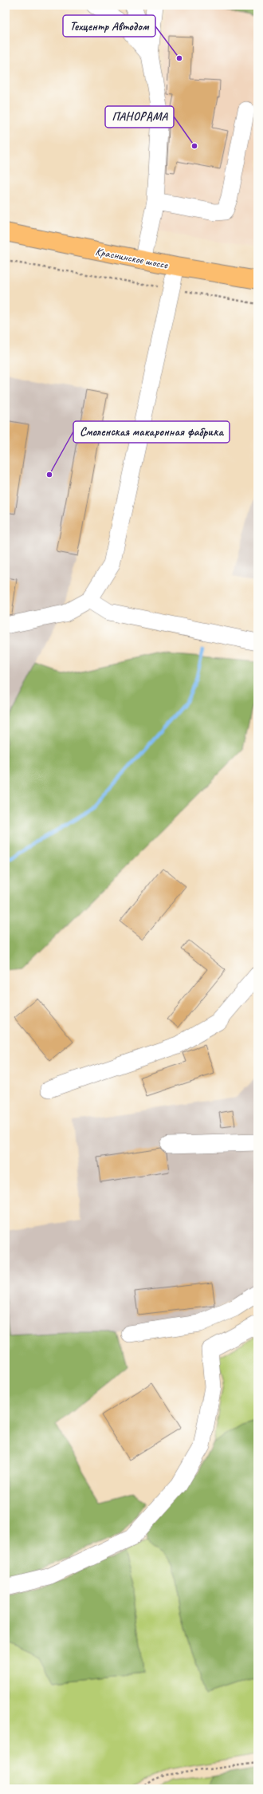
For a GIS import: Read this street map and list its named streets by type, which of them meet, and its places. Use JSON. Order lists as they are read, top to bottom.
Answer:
{
  "streets": {
    "main road": ["Краснинское шоссе"]
  },
  "places": ["Техцентр Автодом", "ПАНОРАМА", "Смоленская макаронная фабрика"]
}
